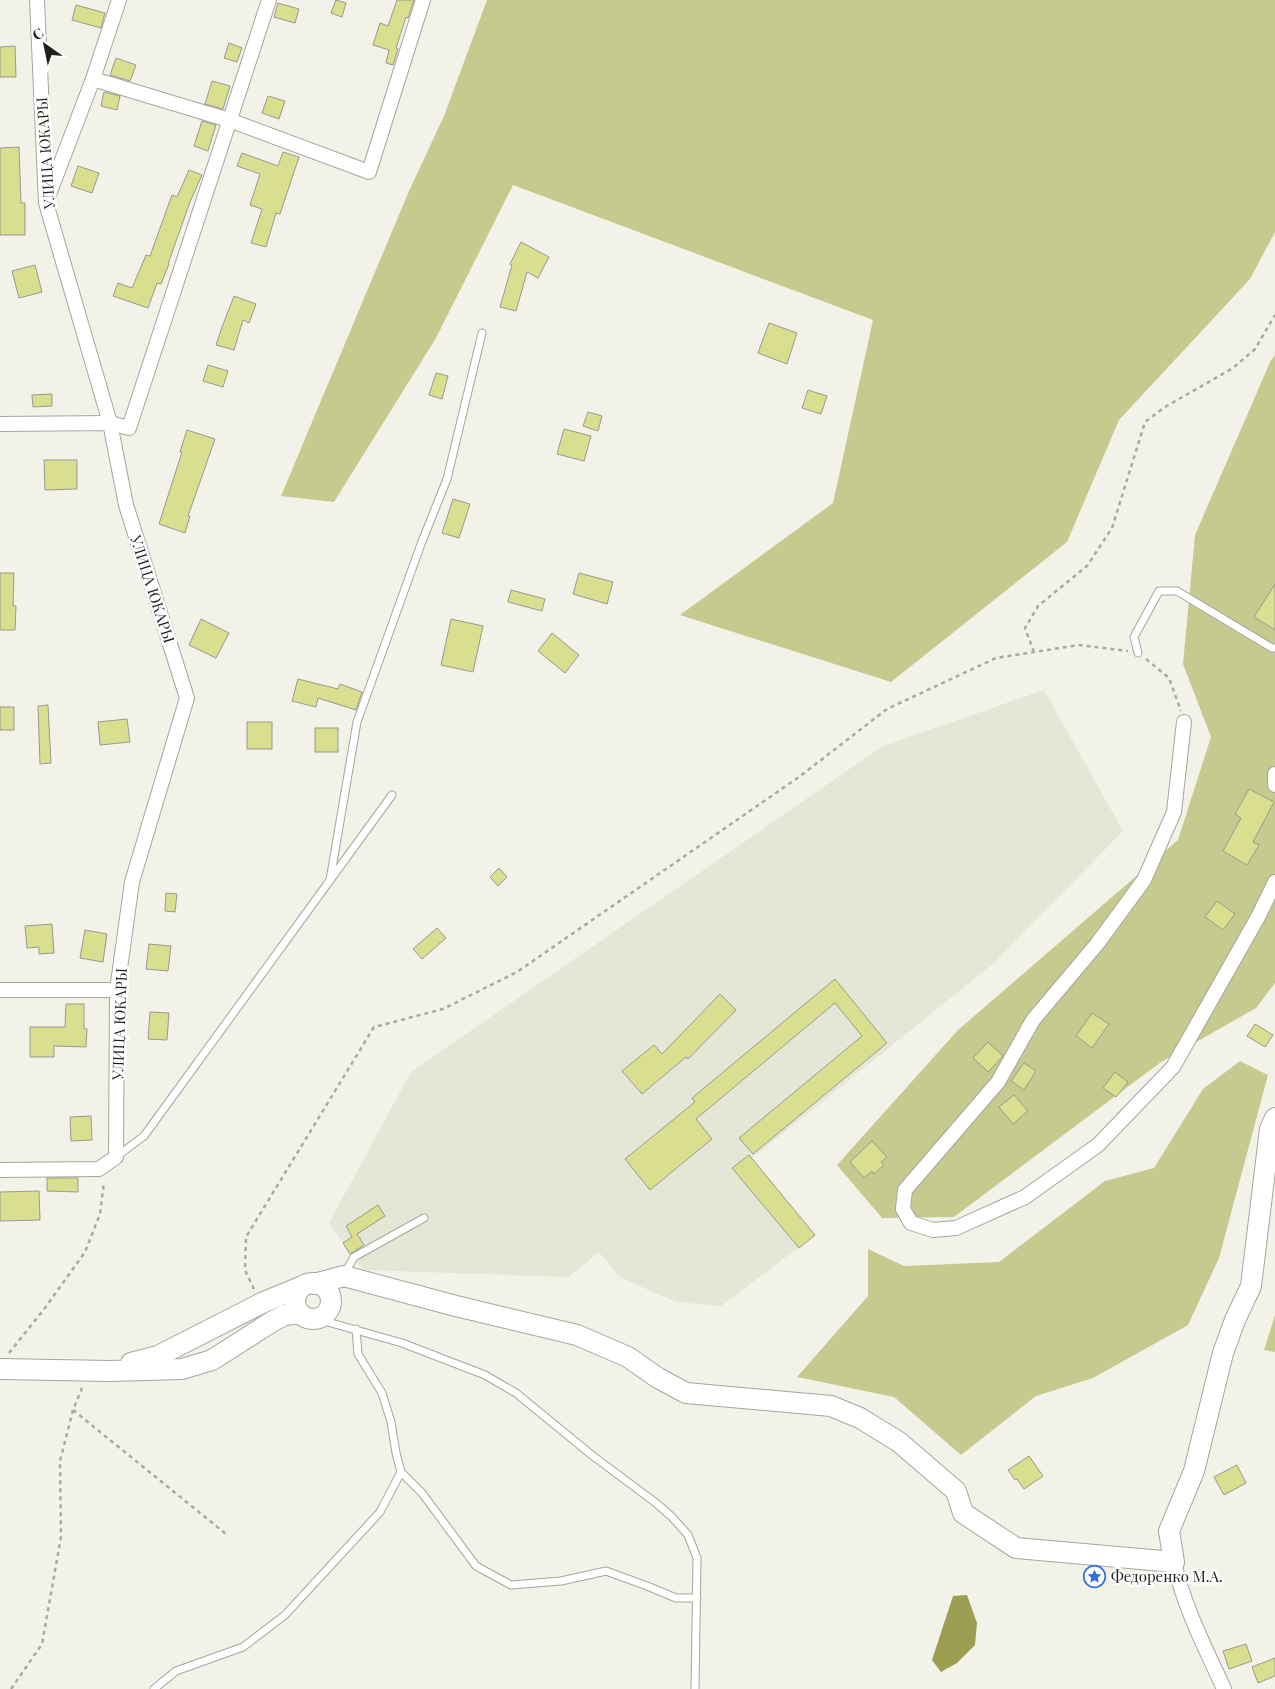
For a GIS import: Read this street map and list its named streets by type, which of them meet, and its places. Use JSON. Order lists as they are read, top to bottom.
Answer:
{
  "streets": {
    "street": ["УЛИЦА ЮКАРЫ"]
  },
  "places": {
    "place": ["Федоренко М.А."]
  },
  "north": "top left"
}
